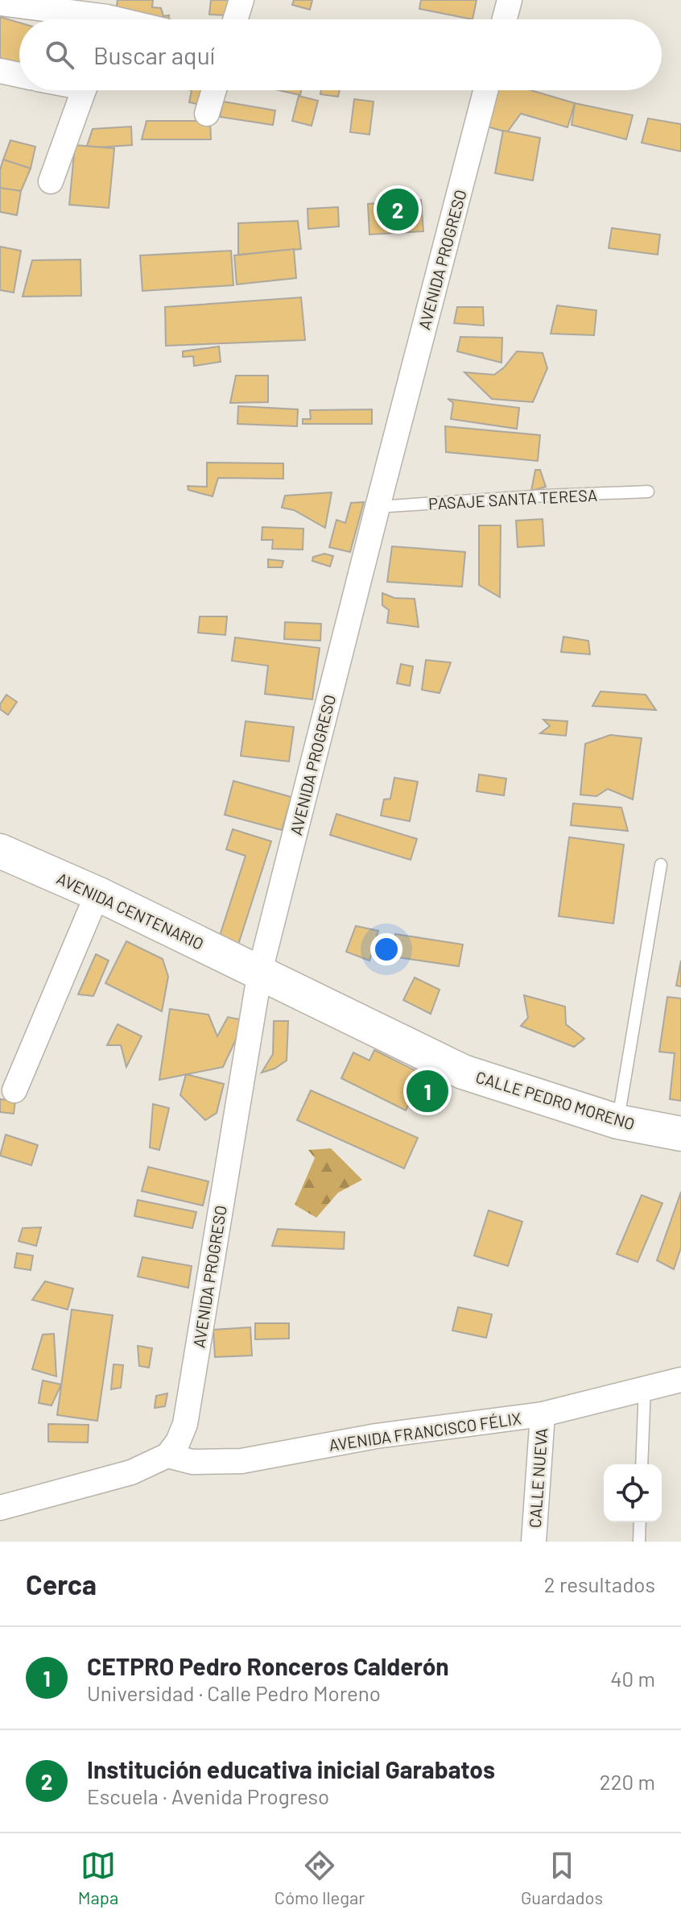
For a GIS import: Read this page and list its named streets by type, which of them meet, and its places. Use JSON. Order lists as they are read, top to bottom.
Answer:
{
  "streets": {
    "main road": ["AVENIDA CENTENARIO", "CALLE PEDRO MORENO"],
    "street": ["AVENIDA PROGRESO", "AVENIDA FRANCISCO FÉLIX", "CALLE NUEVA"],
    "lane": ["PASAJE SANTA TERESA"]
  },
  "crossings": [
    ["AVENIDA PROGRESO", "PASAJE SANTA TERESA"],
    ["AVENIDA PROGRESO", "AVENIDA CENTENARIO"],
    ["AVENIDA PROGRESO", "CALLE PEDRO MORENO"],
    ["AVENIDA PROGRESO", "AVENIDA FRANCISCO FÉLIX"],
    ["AVENIDA CENTENARIO", "CALLE PEDRO MORENO"],
    ["AVENIDA FRANCISCO FÉLIX", "CALLE NUEVA"]
  ],
  "page": {
    "search": "Buscar aquí",
    "pins": ["2", "1"],
    "heading": ["Cerca", "2 resultados"],
    "list": [
      {
        "mark": "1",
        "name": "CETPRO Pedro Ronceros Calderón",
        "note": "Universidad · Calle Pedro Moreno",
        "value": "40 m"
      },
      {
        "mark": "2",
        "name": "Institución educativa inicial Garabatos",
        "note": "Escuela · Avenida Progreso",
        "value": "220 m"
      }
    ],
    "nav": ["Mapa", "Cómo llegar", "Guardados"]
  }
}
